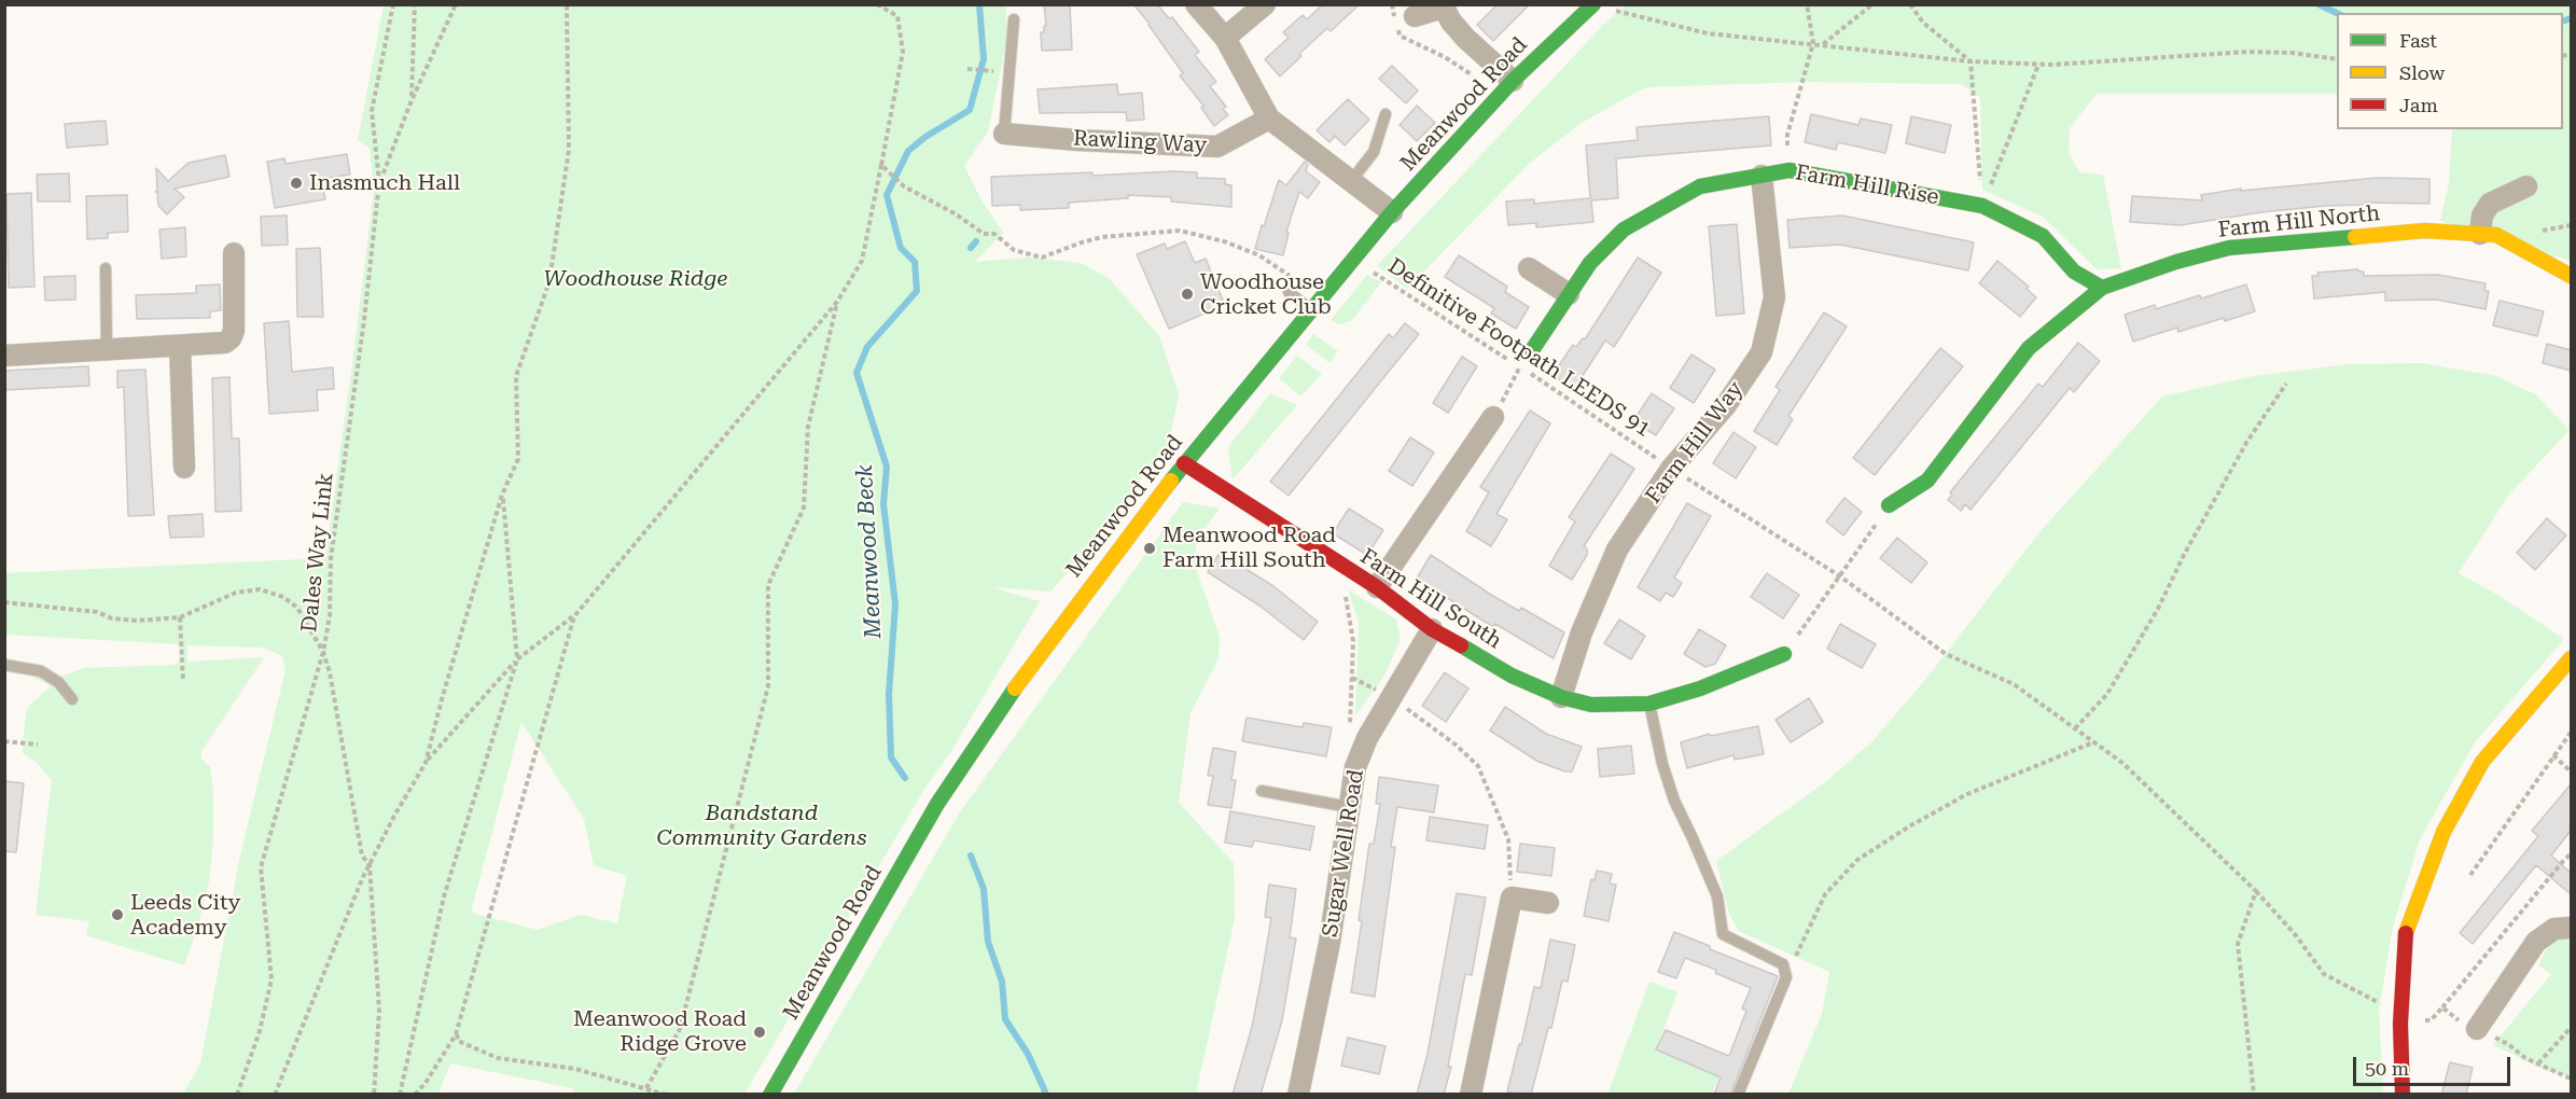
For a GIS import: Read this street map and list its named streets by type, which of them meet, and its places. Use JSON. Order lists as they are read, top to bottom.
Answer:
{
  "streets": {
    "street": [
      "Meanwood Road",
      "Rawling Way",
      "Farm Hill Rise",
      "Farm Hill North",
      "Farm Hill Way",
      "Farm Hill South",
      "Sugar Well Road"
    ],
    "path": ["Definitive Footpath LEEDS 91", "Dales Way Link"]
  },
  "crossings": [
    ["Meanwood Road", "Definitive Footpath LEEDS 91"],
    ["Meanwood Road", "Farm Hill South"],
    ["Farm Hill Rise", "Farm Hill North"],
    ["Farm Hill Rise", "Farm Hill Way"],
    ["Definitive Footpath LEEDS 91", "Farm Hill Way"],
    ["Farm Hill Way", "Farm Hill South"],
    ["Farm Hill South", "Sugar Well Road"]
  ],
  "water": ["Meanwood Beck"],
  "parks": ["Woodhouse Ridge", "Bandstand Community Gardens"],
  "places": [
    "Inasmuch Hall",
    "Woodhouse Cricket Club",
    "Meanwood Road Farm Hill South",
    "Leeds City Academy",
    "Meanwood Road Ridge Grove"
  ],
  "legend": ["Fast", "Slow", "Jam"],
  "scale_bar": "50 m"
}
